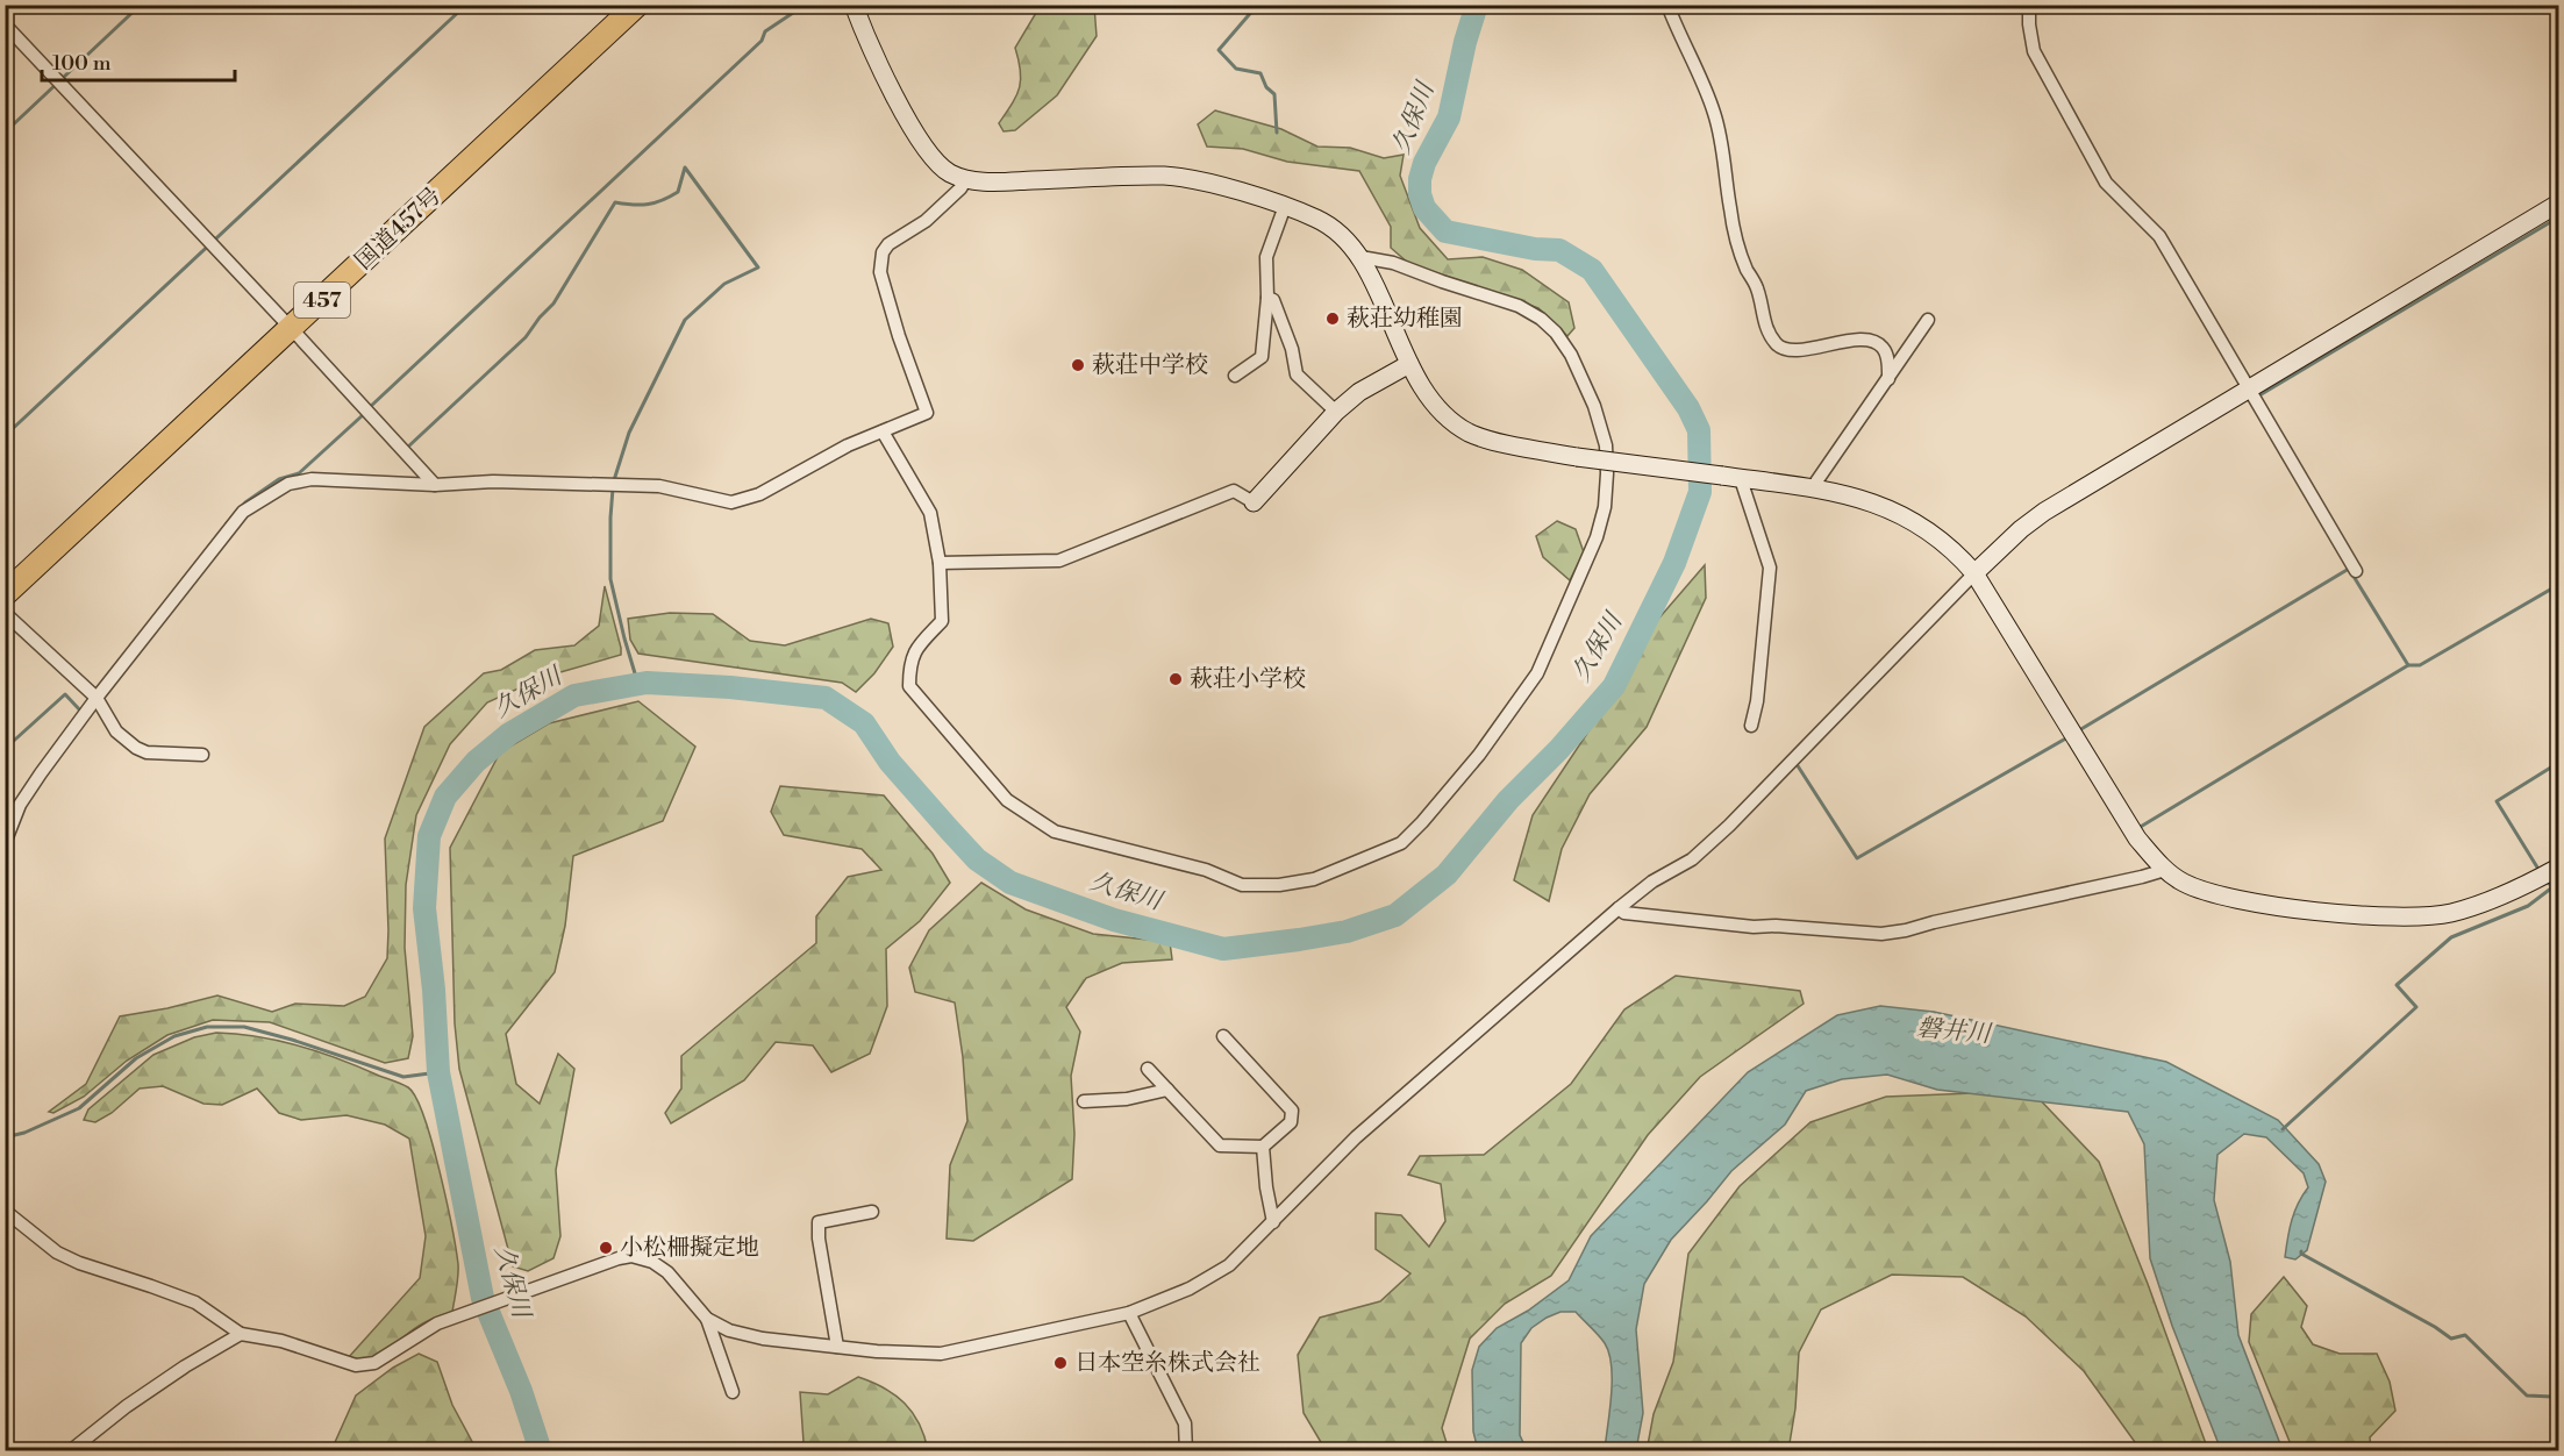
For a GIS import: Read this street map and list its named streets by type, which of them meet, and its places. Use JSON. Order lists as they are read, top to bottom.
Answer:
{
  "streets": {
    "highway": ["国道457号", "457"]
  },
  "water": ["久保川", "磐井川"],
  "places": [
    "萩荘幼稚園",
    "萩荘中学校",
    "萩荘小学校",
    "小松柵擬定地",
    "日本空糸株式会社"
  ],
  "scale_bar": "100 m"
}
